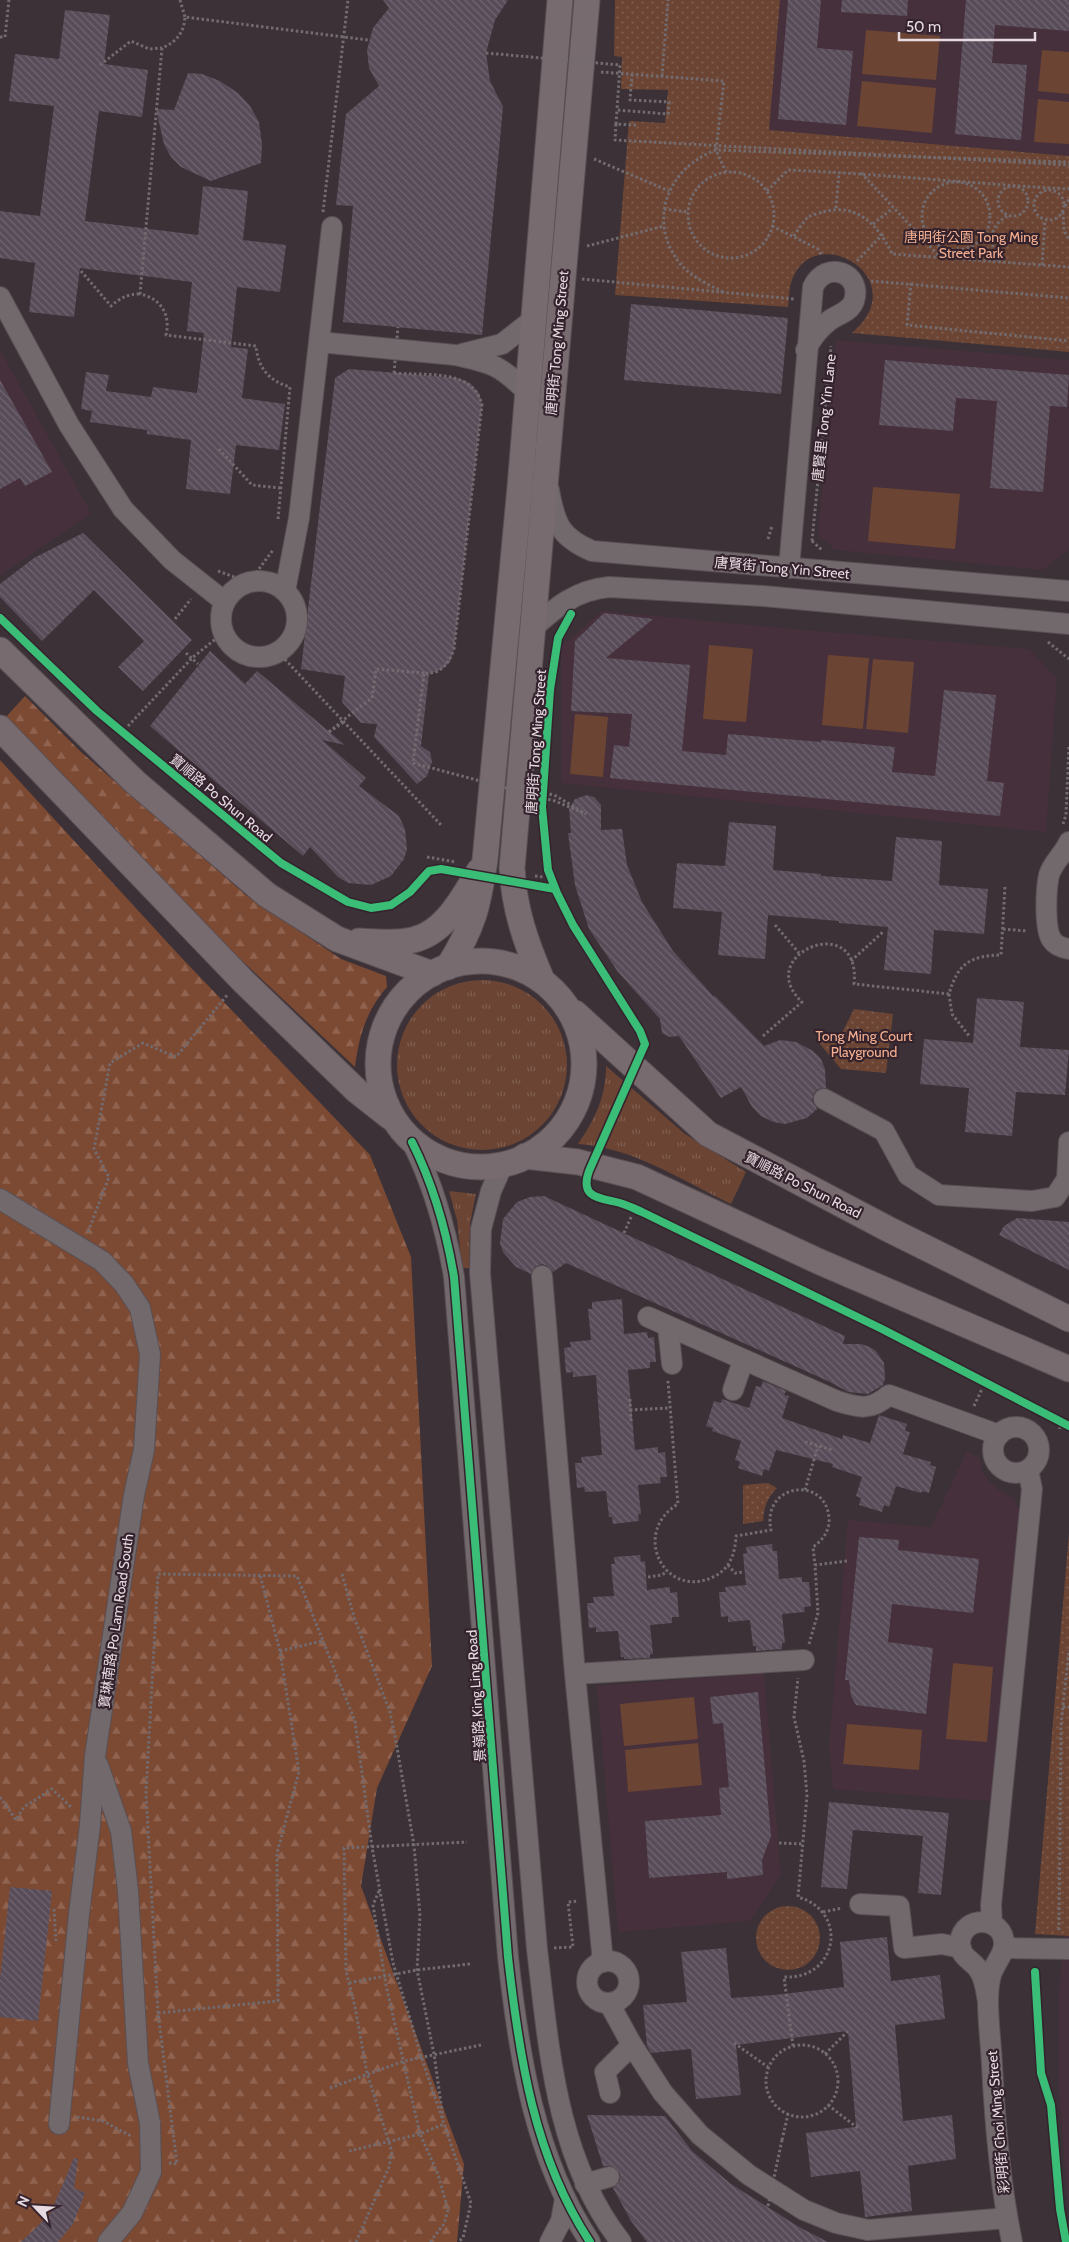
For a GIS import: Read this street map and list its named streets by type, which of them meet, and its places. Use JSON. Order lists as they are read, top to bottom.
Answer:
{
  "streets": {
    "main road": ["唐明街 Tong Ming Street", "寶順路 Po Shun Road"],
    "street": [
      "唐賢里 Tong Yin Lane",
      "唐賢街 Tong Yin Street",
      "寶琳南路 Po Lam Road South",
      "景嶺路 King Ling Road",
      "彩明街 Choi Ming Street"
    ]
  },
  "crossings": [
    ["唐明街 Tong Ming Street", "唐賢街 Tong Yin Street"],
    ["唐賢里 Tong Yin Lane", "唐賢街 Tong Yin Street"]
  ],
  "parks": ["唐明街公園 Tong Ming Street Park", "Tong Ming Court Playground"],
  "scale_bar": "50 m",
  "north": "top left"
}
